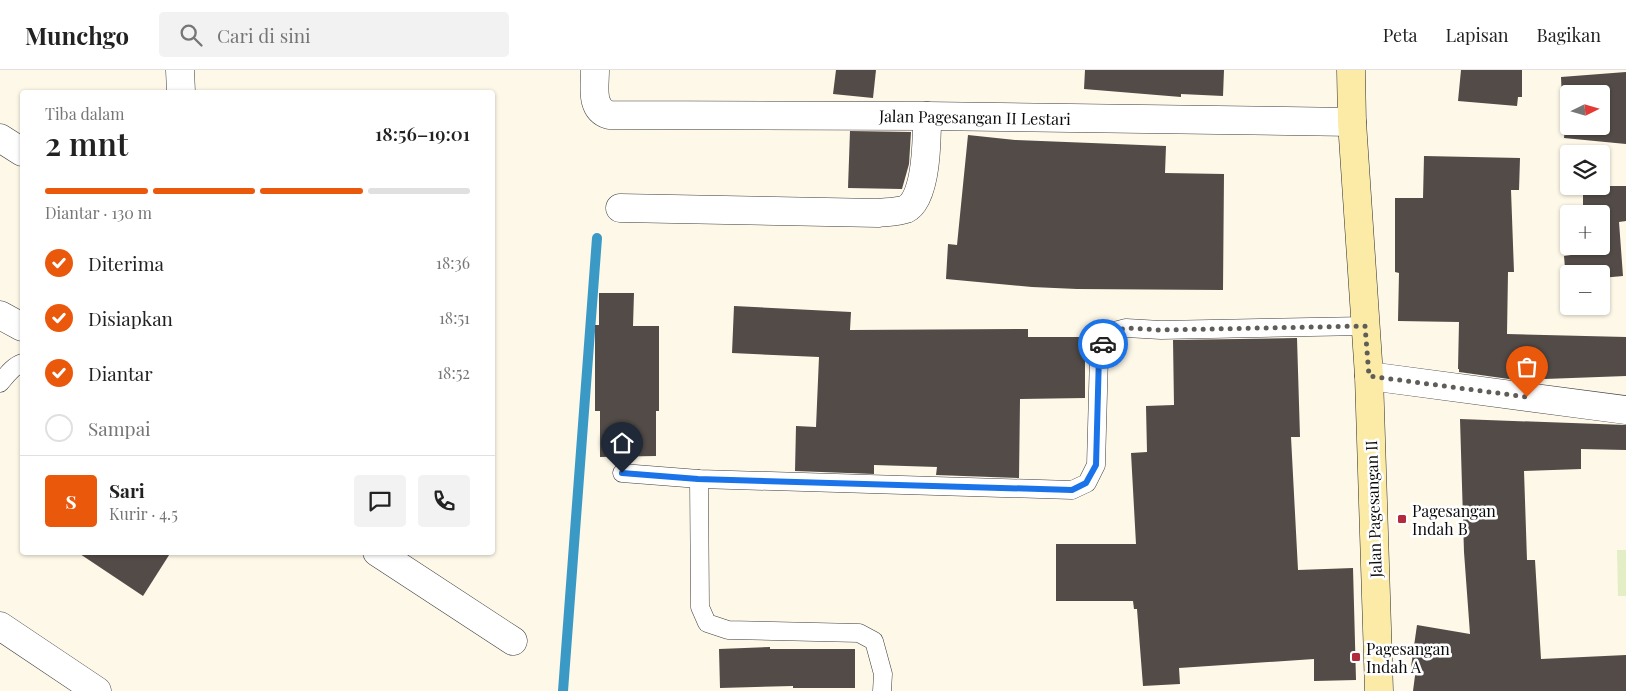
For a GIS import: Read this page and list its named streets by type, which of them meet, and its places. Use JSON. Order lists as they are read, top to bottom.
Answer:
{
  "streets": {
    "street": ["Jalan Pagesangan II Lestari", "Jalan Pagesangan II"]
  },
  "crossings": [
    ["Jalan Pagesangan II Lestari", "Jalan Pagesangan II"]
  ],
  "places": {
    "transit": ["Pagesangan Indah B", "Pagesangan Indah A"]
  },
  "north": "right",
  "page": {
    "header": "Munchgo",
    "search": "Cari di sini",
    "nav": ["Peta", "Lapisan", "Bagikan"],
    "map_buttons": ["+", "−"],
    "heading": ["2 mnt", "Tiba dalam", "18:56–19:01"],
    "panel": ["Sari", "Kurir · 4.5"],
    "bar": "Diantar · 130 m",
    "list": [
      ["Diterima", "18:36"],
      ["Disiapkan", "18:51"],
      ["Diantar", "18:52"],
      "Sampai"
    ],
    "round": "S"
  }
}
